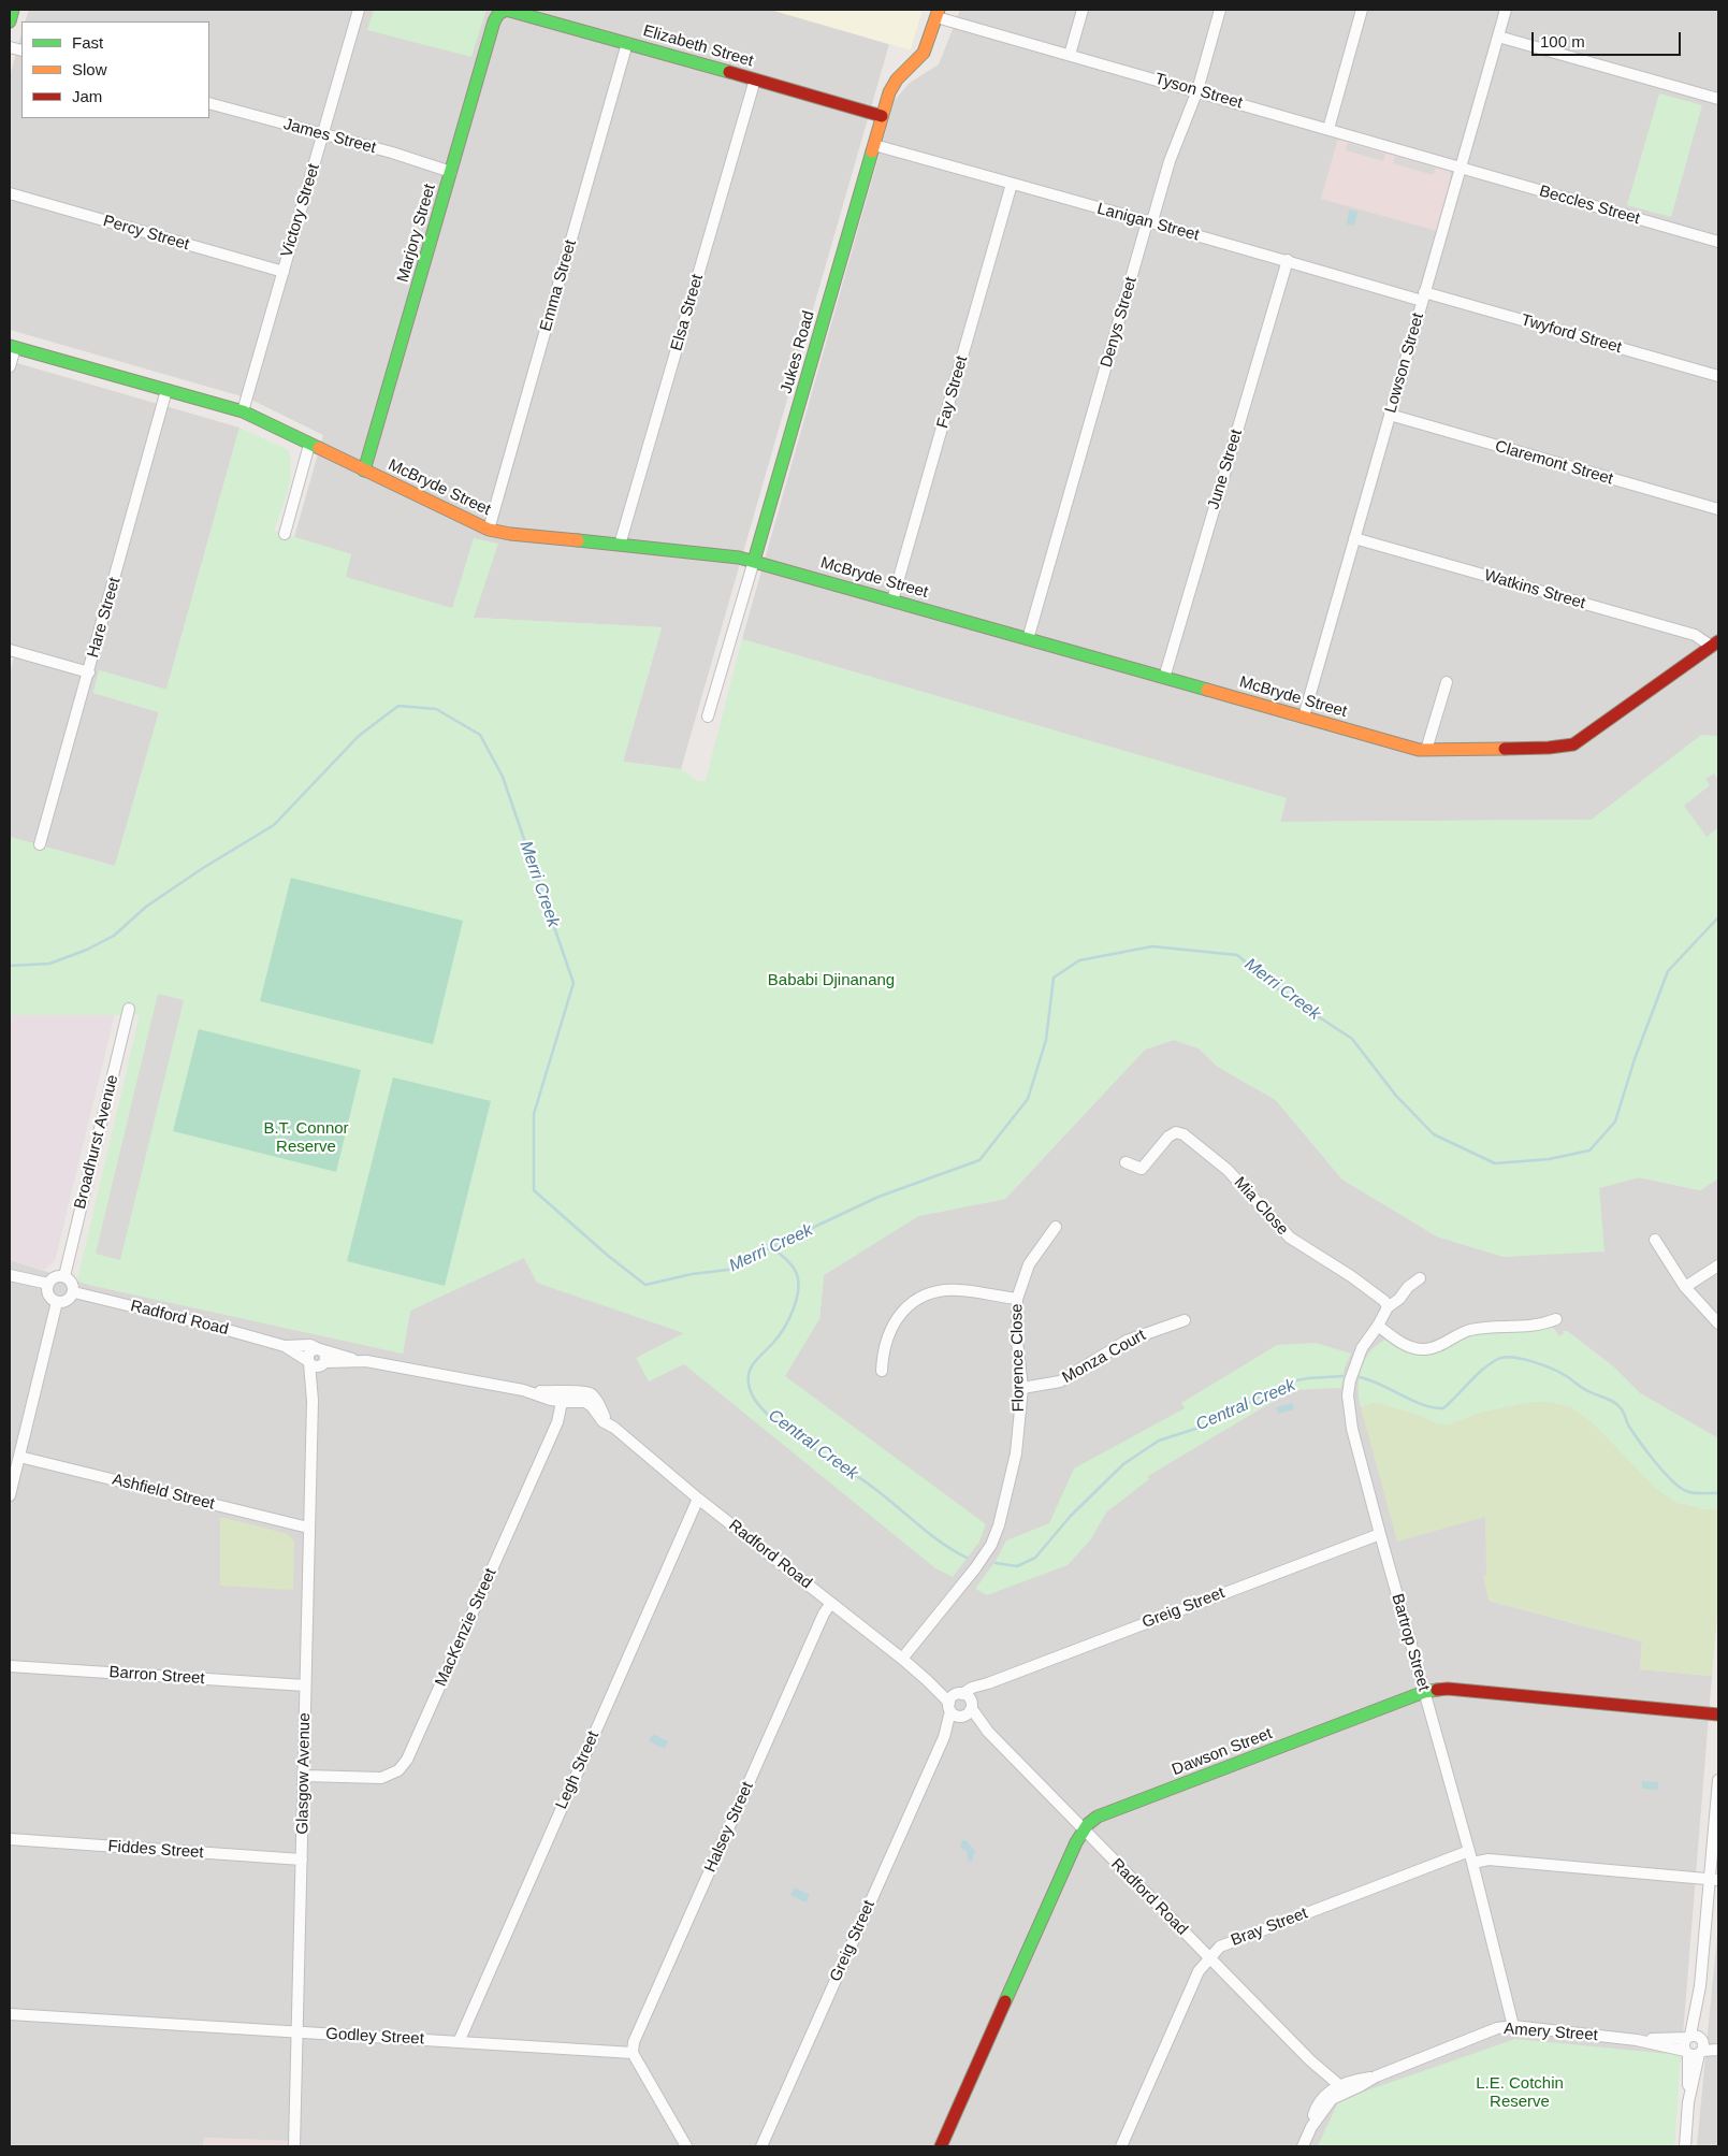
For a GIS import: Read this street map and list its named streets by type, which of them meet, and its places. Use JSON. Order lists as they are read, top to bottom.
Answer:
{
  "streets": {
    "street": [
      "Elizabeth Street",
      "Tyson Street",
      "James Street",
      "Beccles Street",
      "Victory Street",
      "Lanigan Street",
      "Percy Street",
      "Marjory Street",
      "Emma Street",
      "Elsa Street",
      "Denys Street",
      "Twyford Street",
      "Jukes Road",
      "Lowson Street",
      "Fay Street",
      "Claremont Street",
      "June Street",
      "McBryde Street",
      "Watkins Street",
      "Hare Street",
      "Broadhurst Avenue",
      "Mia Close",
      "Radford Road",
      "Monza Court",
      "Florence Close",
      "Ashfield Street",
      "Greig Street",
      "MacKenzie Street",
      "Bartrop Street",
      "Barron Street",
      "Dawson Street",
      "Legh Street",
      "Glasgow Avenue",
      "Halsey Street",
      "Fiddes Street",
      "Bray Street",
      "Amery Street",
      "Godley Street"
    ]
  },
  "crossings": [
    ["Elizabeth Street", "Marjory Street"],
    ["Elizabeth Street", "Emma Street"],
    ["Elizabeth Street", "Elsa Street"],
    ["Elizabeth Street", "Jukes Road"],
    ["Tyson Street", "Beccles Street"],
    ["Tyson Street", "Denys Street"],
    ["Tyson Street", "Jukes Road"],
    ["Tyson Street", "Lowson Street"],
    ["James Street", "Victory Street"],
    ["James Street", "Marjory Street"],
    ["Beccles Street", "Lowson Street"],
    ["Victory Street", "Percy Street"],
    ["Victory Street", "McBryde Street"],
    ["Lanigan Street", "Denys Street"],
    ["Lanigan Street", "Twyford Street"],
    ["Lanigan Street", "Jukes Road"],
    ["Lanigan Street", "Lowson Street"],
    ["Lanigan Street", "Fay Street"],
    ["Lanigan Street", "June Street"],
    ["Marjory Street", "McBryde Street"],
    ["Emma Street", "McBryde Street"],
    ["Elsa Street", "McBryde Street"],
    ["Denys Street", "McBryde Street"],
    ["Twyford Street", "Lowson Street"],
    ["Jukes Road", "McBryde Street"],
    ["Lowson Street", "Claremont Street"],
    ["Lowson Street", "McBryde Street"],
    ["Lowson Street", "Watkins Street"],
    ["Fay Street", "McBryde Street"],
    ["June Street", "McBryde Street"],
    ["McBryde Street", "Watkins Street"],
    ["McBryde Street", "Hare Street"],
    ["Broadhurst Avenue", "Radford Road"],
    ["Mia Close", "Bartrop Street"],
    ["Radford Road", "Florence Close"],
    ["Radford Road", "Greig Street"],
    ["Radford Road", "MacKenzie Street"],
    ["Radford Road", "Dawson Street"],
    ["Radford Road", "Legh Street"],
    ["Radford Road", "Glasgow Avenue"],
    ["Radford Road", "Halsey Street"],
    ["Radford Road", "Bray Street"],
    ["Radford Road", "Amery Street"],
    ["Monza Court", "Florence Close"],
    ["Ashfield Street", "Glasgow Avenue"],
    ["Greig Street", "Bartrop Street"],
    ["MacKenzie Street", "Glasgow Avenue"],
    ["Bartrop Street", "Dawson Street"],
    ["Bartrop Street", "Bray Street"],
    ["Bartrop Street", "Amery Street"],
    ["Barron Street", "Glasgow Avenue"],
    ["Legh Street", "Godley Street"],
    ["Glasgow Avenue", "Fiddes Street"],
    ["Glasgow Avenue", "Godley Street"],
    ["Halsey Street", "Godley Street"]
  ],
  "water": ["Merri Creek", "Central Creek"],
  "parks": ["Bababi Djinanang", "B.T. Connor Reserve", "L.E. Cotchin Reserve"],
  "legend": ["Fast", "Slow", "Jam"],
  "scale_bar": "100 m"
}
